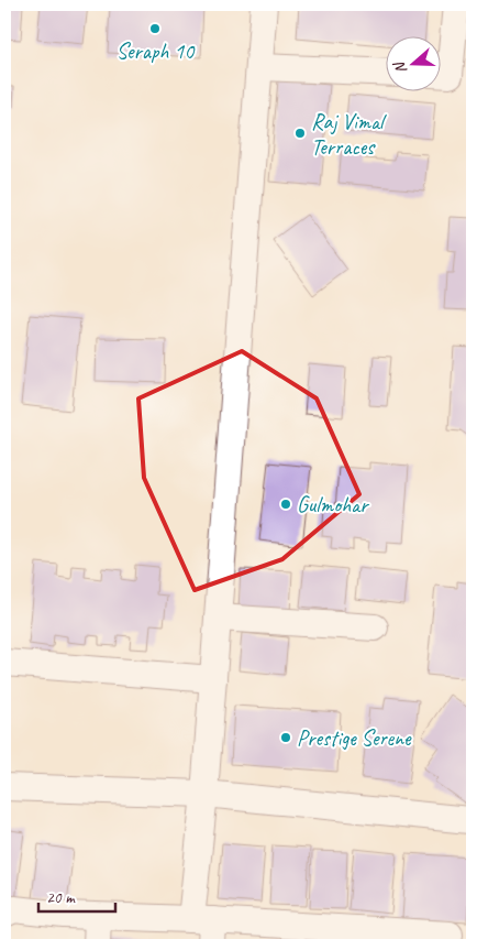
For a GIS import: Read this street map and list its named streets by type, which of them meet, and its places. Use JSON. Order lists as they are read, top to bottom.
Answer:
{
  "places": [
    "Seraph 10",
    "Raj Vimal Terraces",
    "Gulmohar",
    "Prestige Serene"
  ],
  "scale_bar": "20 m",
  "north": "left"
}
